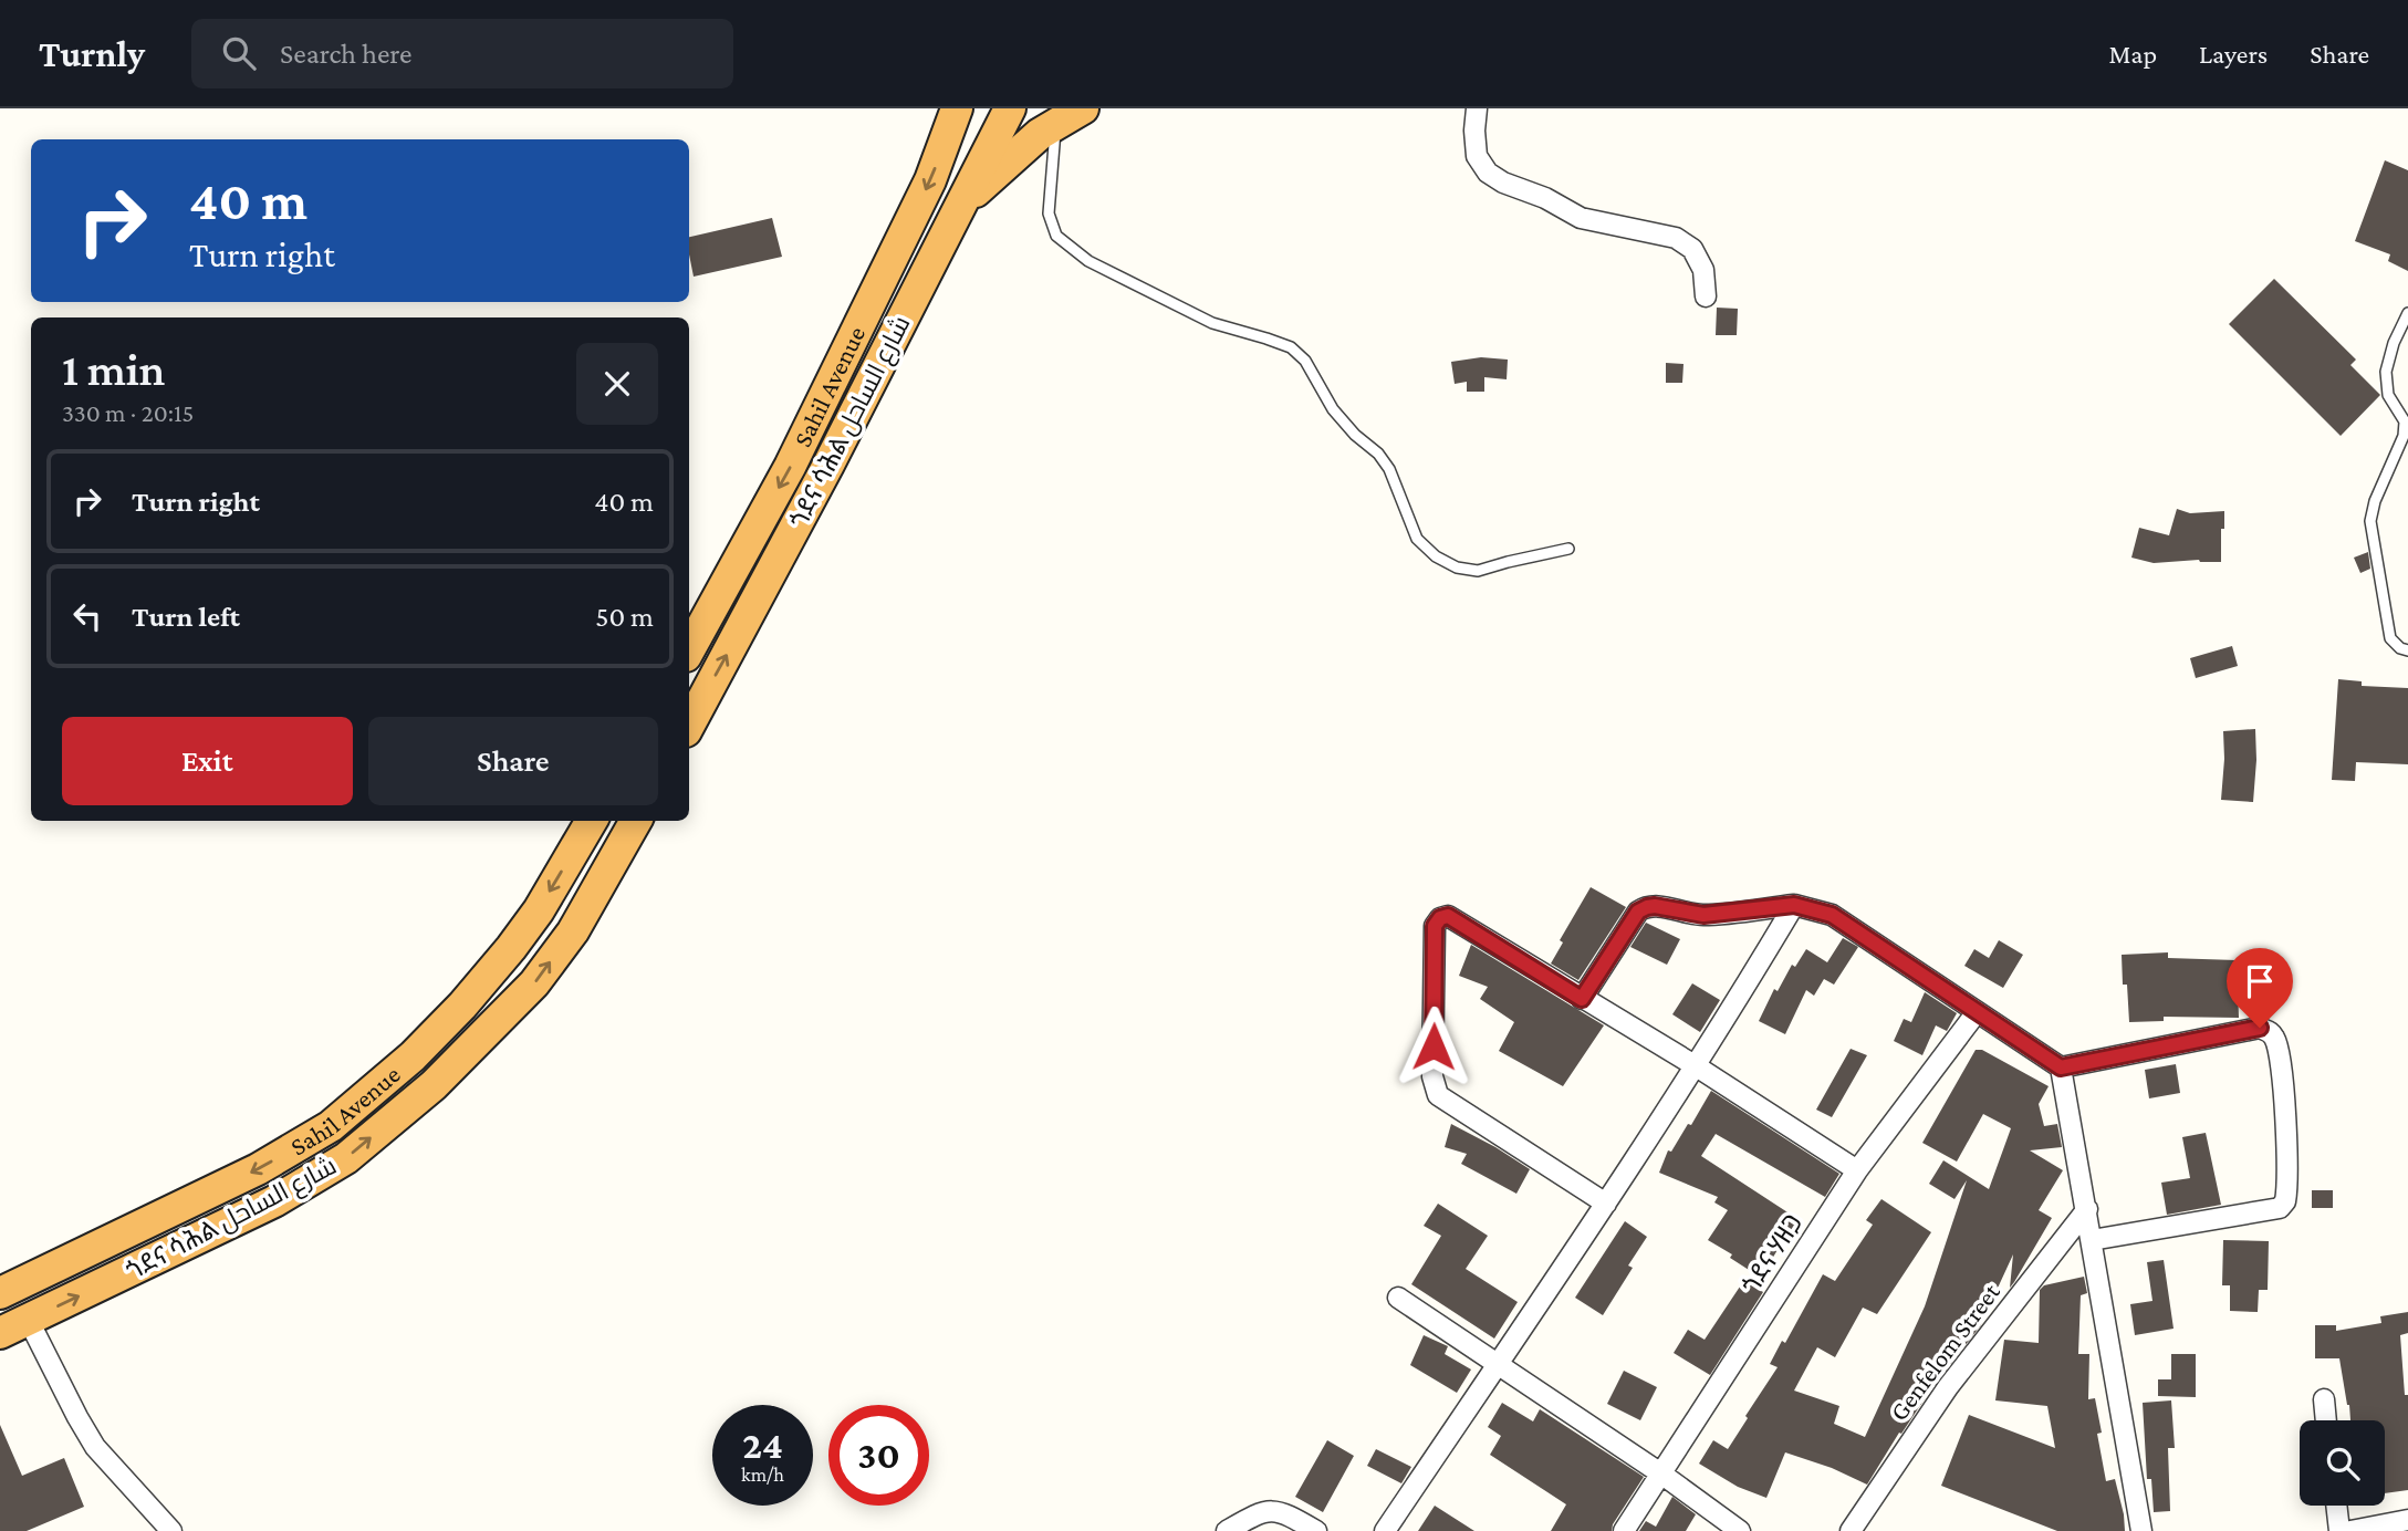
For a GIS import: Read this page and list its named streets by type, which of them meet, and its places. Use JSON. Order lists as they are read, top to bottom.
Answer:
{
  "streets": {
    "highway": ["Sahil Avenue", "ጎደና ሳሕል شارع الساحل"],
    "street": ["ጎደና ሃዘጋ", "Genfelom Street"]
  },
  "one_way": ["Sahil Avenue", "ጎደና ሳሕል شارع الساحل"],
  "page": {
    "header": "Turnly",
    "search": "Search here",
    "nav": ["Map", "Layers", "Share"],
    "turn": ["40 m", "Turn right"],
    "heading": ["1 min", "330 m · 20:15"],
    "list": [
      {
        "name": "Turn right",
        "value": "40 m"
      },
      {
        "name": "Turn left",
        "value": "50 m"
      }
    ],
    "buttons": ["Exit", "Share"],
    "speed": "24 km/h",
    "limit": "30"
  }
}
